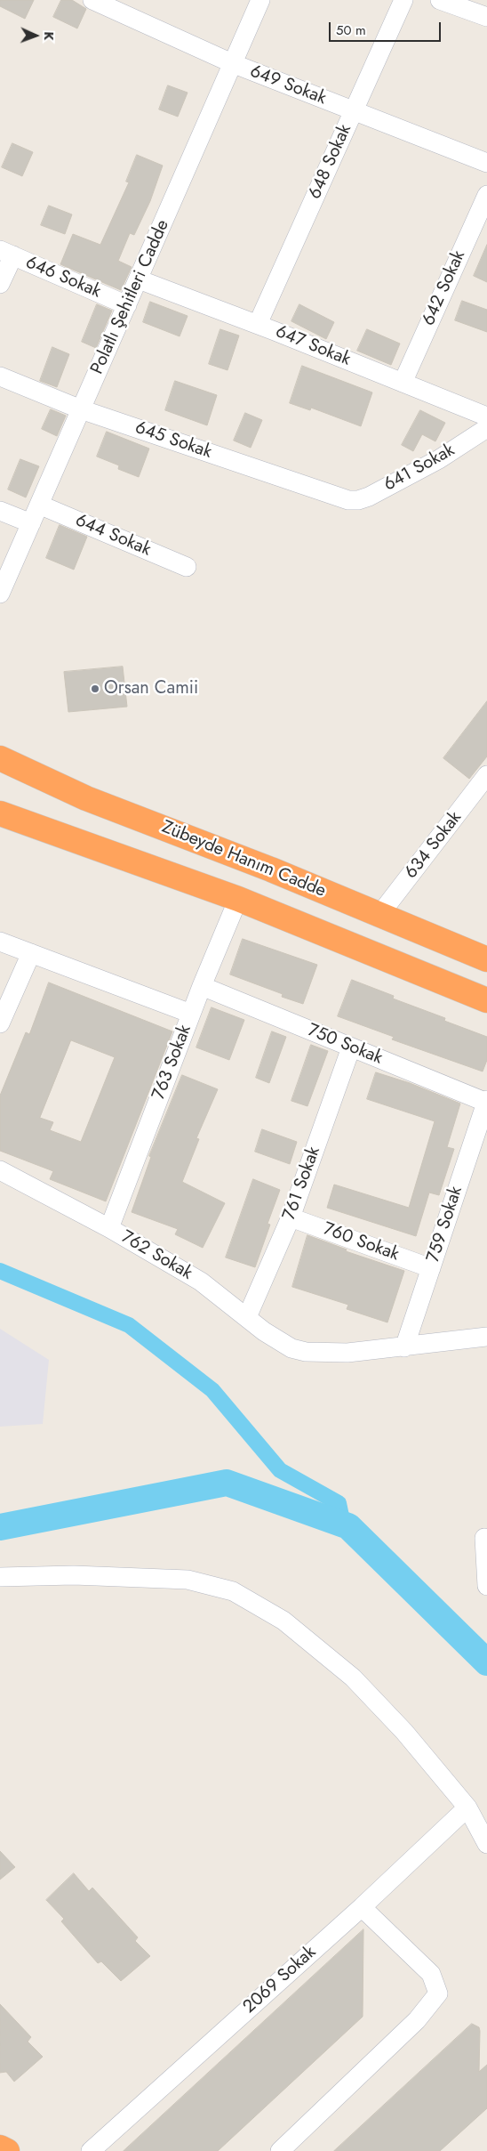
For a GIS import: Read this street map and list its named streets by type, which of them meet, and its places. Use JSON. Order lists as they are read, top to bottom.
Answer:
{
  "streets": {
    "highway": ["Zübeyde Hanım Cadde"],
    "street": [
      "649 Sokak",
      "648 Sokak",
      "646 Sokak",
      "642 Sokak",
      "Polatlı Şehitleri Cadde",
      "647 Sokak",
      "645 Sokak",
      "641 Sokak",
      "644 Sokak",
      "634 Sokak",
      "750 Sokak",
      "763 Sokak",
      "761 Sokak",
      "759 Sokak",
      "760 Sokak",
      "762 Sokak",
      "2069 Sokak"
    ]
  },
  "crossings": [
    ["649 Sokak", "648 Sokak"],
    ["649 Sokak", "Polatlı Şehitleri Cadde"],
    ["648 Sokak", "647 Sokak"],
    ["646 Sokak", "Polatlı Şehitleri Cadde"],
    ["642 Sokak", "647 Sokak"],
    ["Polatlı Şehitleri Cadde", "647 Sokak"],
    ["Polatlı Şehitleri Cadde", "645 Sokak"],
    ["Polatlı Şehitleri Cadde", "644 Sokak"],
    ["645 Sokak", "641 Sokak"],
    ["634 Sokak", "Zübeyde Hanım Cadde"],
    ["750 Sokak", "763 Sokak"],
    ["750 Sokak", "761 Sokak"],
    ["750 Sokak", "759 Sokak"],
    ["763 Sokak", "762 Sokak"],
    ["761 Sokak", "760 Sokak"],
    ["761 Sokak", "762 Sokak"],
    ["759 Sokak", "760 Sokak"],
    ["759 Sokak", "762 Sokak"]
  ],
  "places": ["Orsan Camii"],
  "scale_bar": "50 m",
  "north": "right"
}
